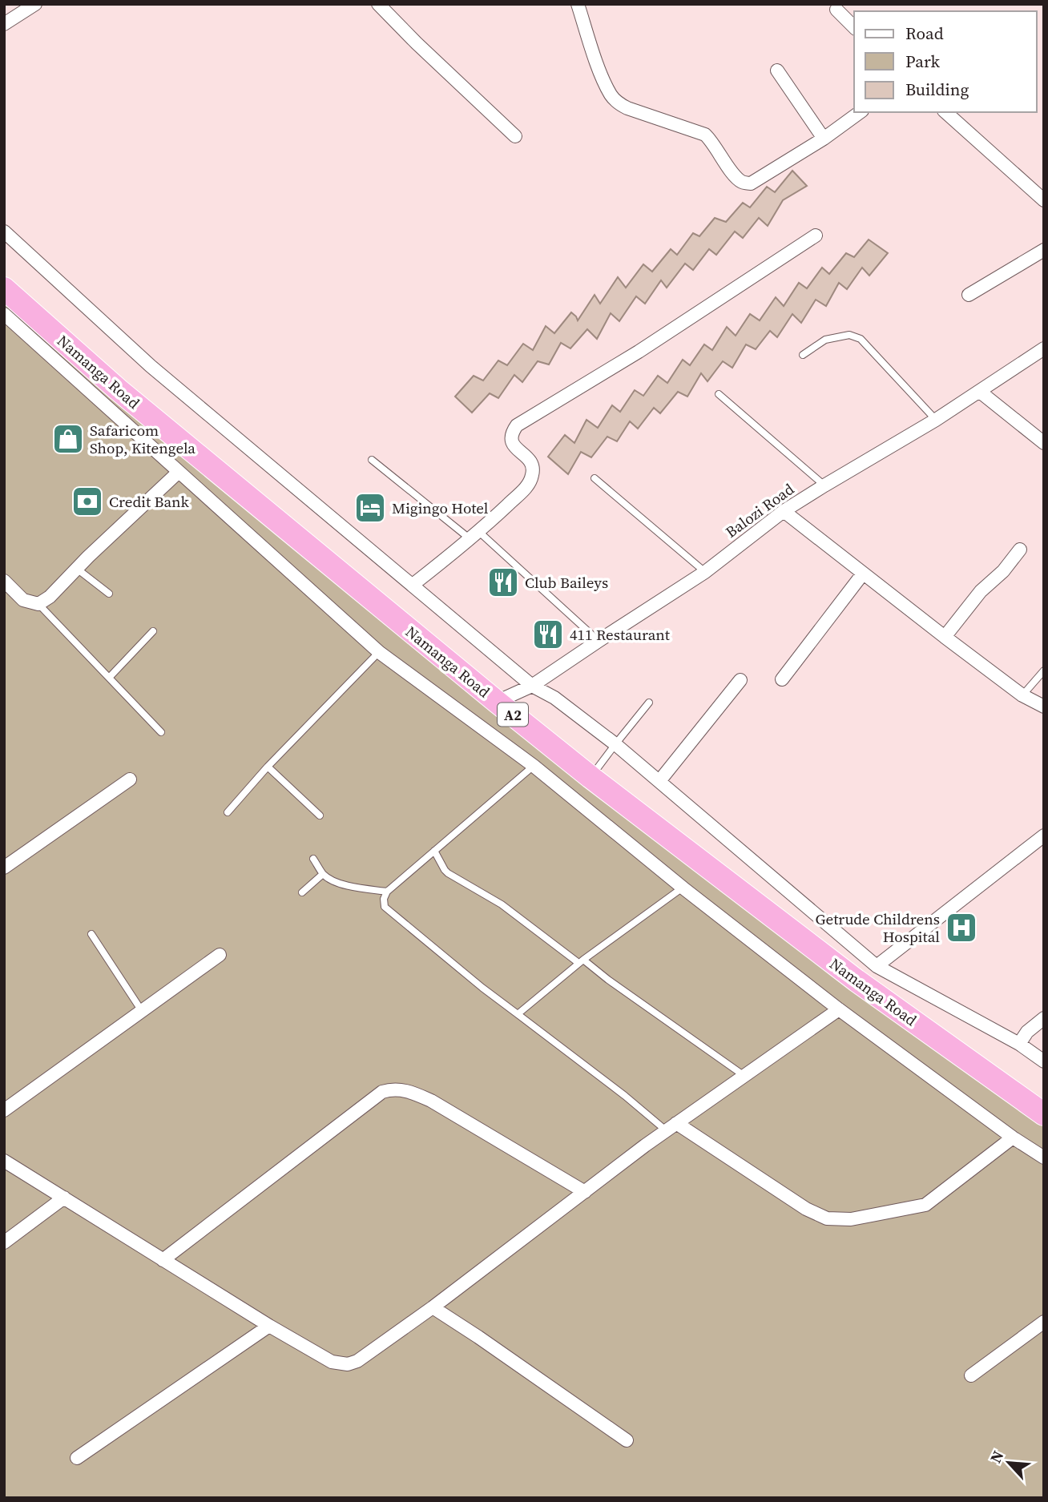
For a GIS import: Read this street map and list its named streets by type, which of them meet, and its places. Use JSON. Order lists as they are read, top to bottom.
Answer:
{
  "streets": {
    "highway": ["Namanga Road", "A2"],
    "street": ["Balozi Road"]
  },
  "crossings": [
    ["Namanga Road", "Balozi Road"]
  ],
  "places": {
    "shop": ["Safaricom Shop, Kitengela"],
    "bank": ["Credit Bank"],
    "hotel": ["Migingo Hotel"],
    "restaurant": ["Club Baileys", "411 Restaurant"],
    "hospital": ["Getrude Childrens Hospital"]
  },
  "legend": ["Road", "Park", "Building"],
  "north": "top left"
}
